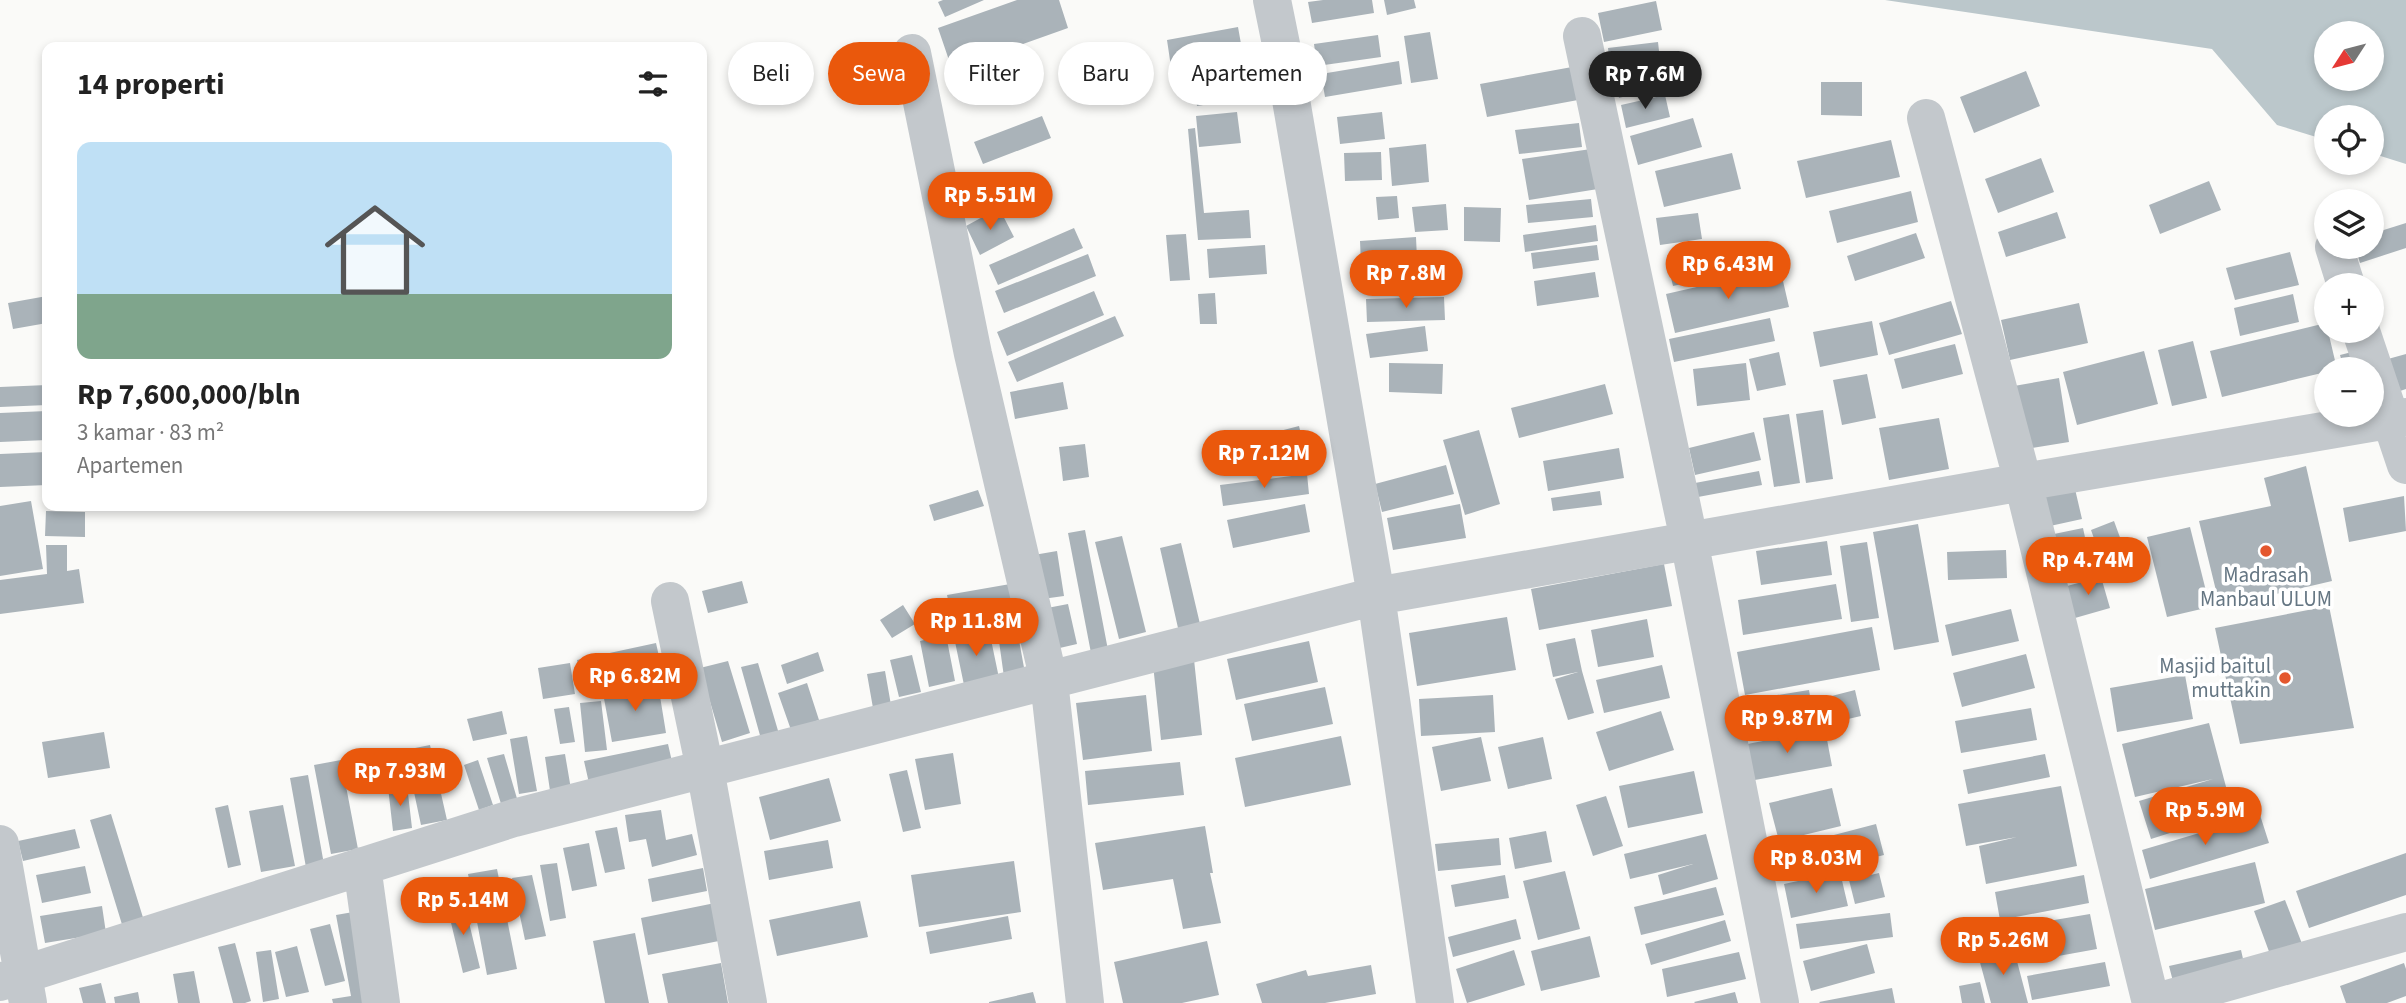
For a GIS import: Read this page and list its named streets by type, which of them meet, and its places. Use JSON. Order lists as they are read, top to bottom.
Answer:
{
  "places": ["Madrasah Manbaul ULUM", "Masjid baitul muttakin"],
  "north": "bottom left",
  "page": {
    "map_buttons": ["+", "−"],
    "chip": [
      "Beli",
      "Sewa",
      "Filter",
      "Baru",
      "Apartemen"
    ],
    "heading": "14 properti",
    "price": [
      "Rp 7.6M",
      "Rp 5.51M",
      "Rp 6.43M",
      "Rp 7.8M",
      "Rp 7.12M",
      "Rp 4.74M",
      "Rp 11.8M",
      "Rp 6.82M",
      "Rp 9.87M",
      "Rp 7.93M",
      "Rp 5.9M",
      "Rp 8.03M",
      "Rp 5.14M",
      "Rp 5.26M"
    ],
    "list": [
      {
        "name": "Rp 7,600,000/bln",
        "note": "3 kamar · 83 m² · Apartemen"
      }
    ]
  }
}
